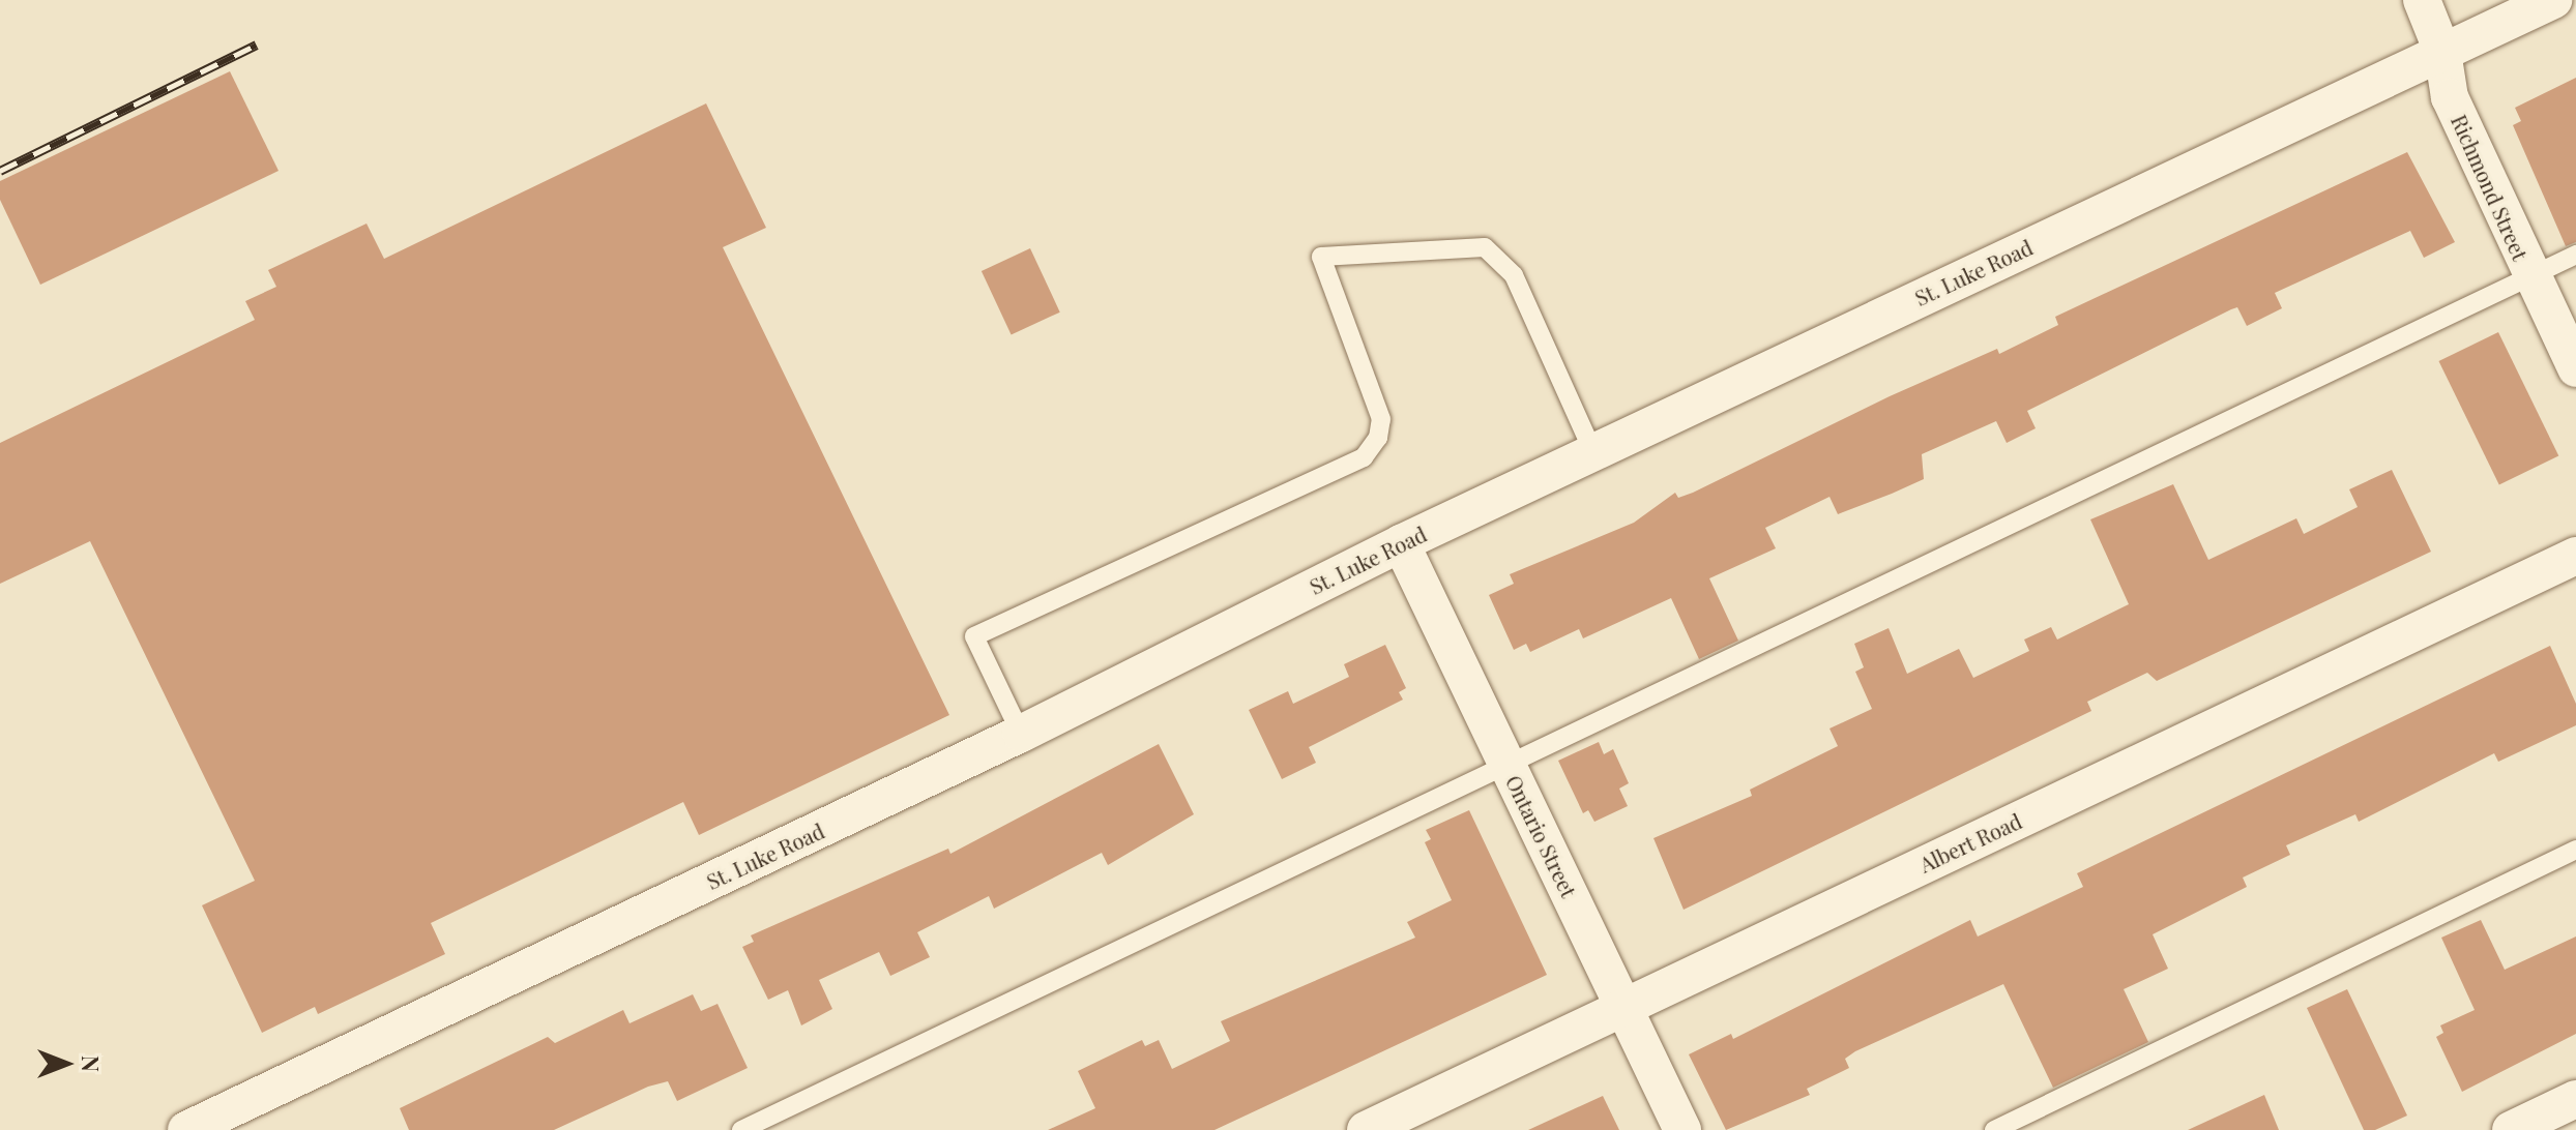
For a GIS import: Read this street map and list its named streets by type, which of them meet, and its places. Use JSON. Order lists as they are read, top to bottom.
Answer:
{
  "streets": {
    "street": [
      "Richmond Street",
      "St. Luke Road",
      "Ontario Street",
      "Albert Road"
    ]
  },
  "crossings": [
    ["Richmond Street", "St. Luke Road"],
    ["St. Luke Road", "Ontario Street"],
    ["Ontario Street", "Albert Road"]
  ],
  "north": "right"
}
